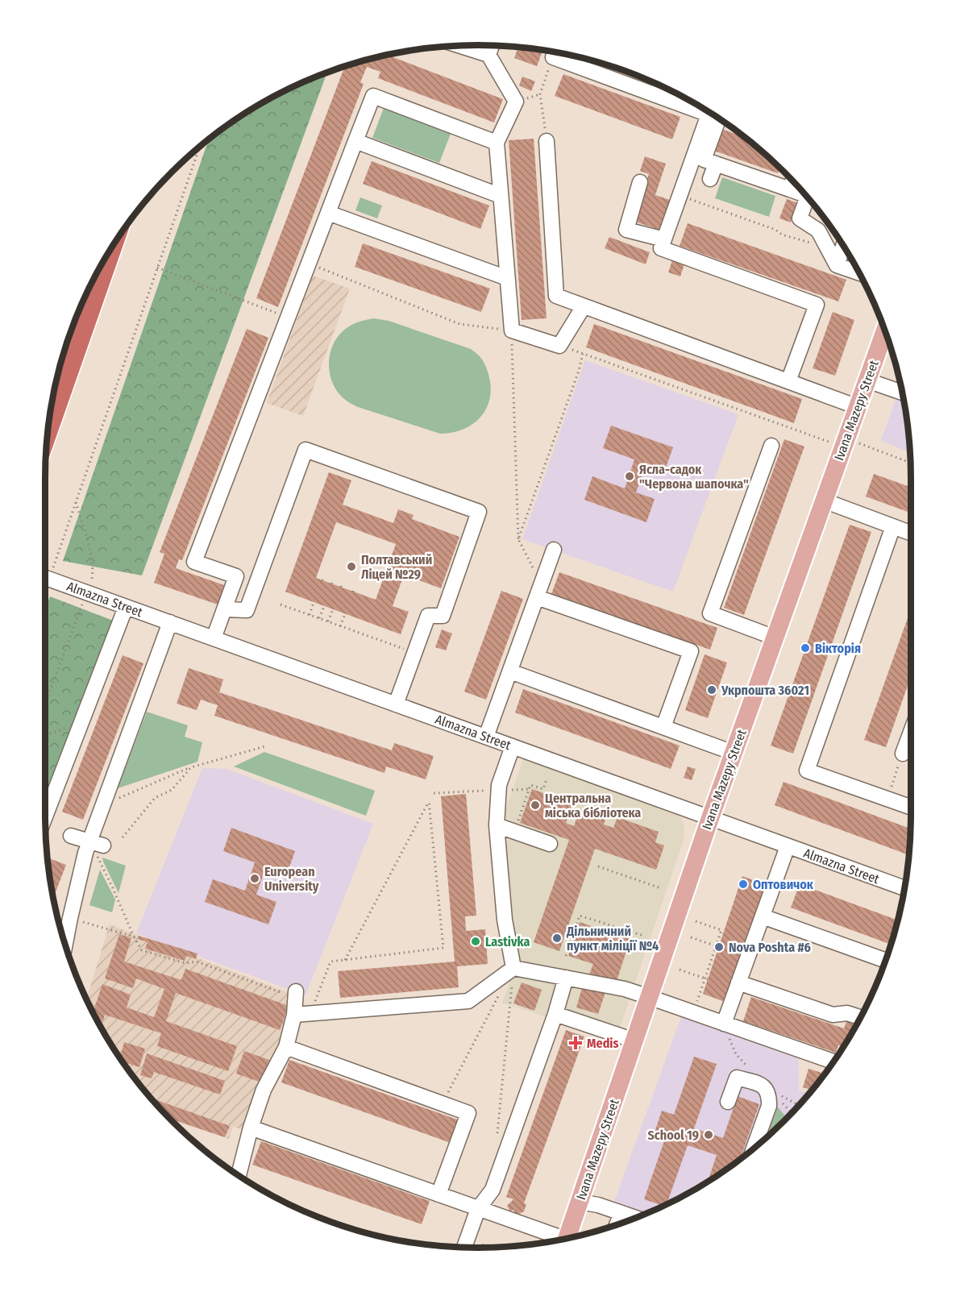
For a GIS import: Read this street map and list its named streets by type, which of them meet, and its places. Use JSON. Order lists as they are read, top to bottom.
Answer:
{
  "streets": {
    "main road": ["Ivana Mazepy Street"],
    "street": ["Almazna Street"]
  },
  "crossings": [
    ["Ivana Mazepy Street", "Almazna Street"]
  ],
  "places": {
    "other": [
      "Ясла-садок \"Червона шапочка\"",
      "Полтавський Ліцей №29",
      "Вікторія",
      "Укрпошта 36021",
      "Центральна міська бібліотека",
      "European University",
      "Оптовичок",
      "Дільничний пункт міліції №4",
      "Lastivka",
      "Nova Poshta #6",
      "School 19"
    ],
    "health": ["Medis"]
  }
}
